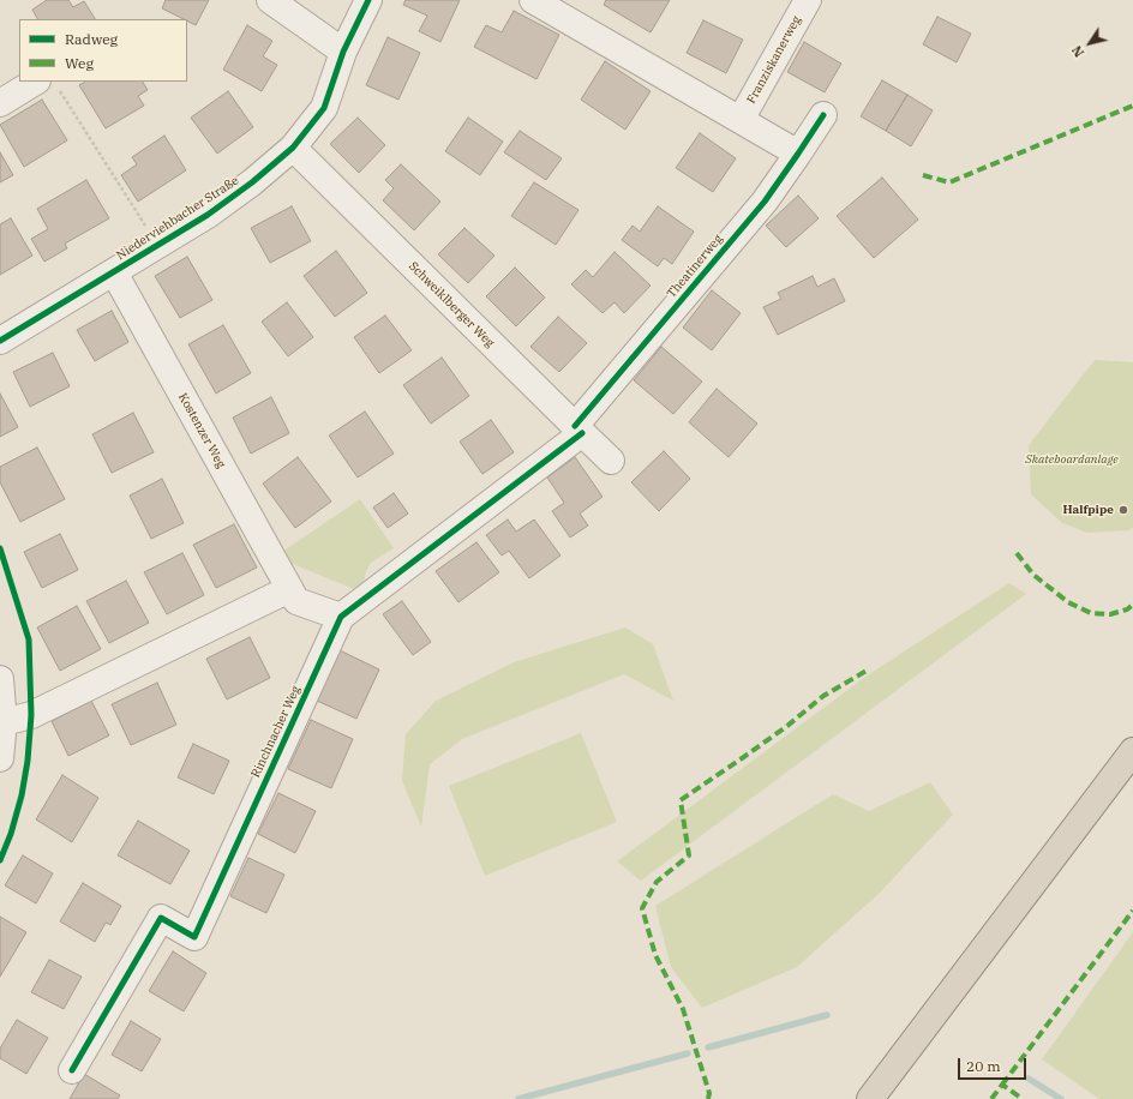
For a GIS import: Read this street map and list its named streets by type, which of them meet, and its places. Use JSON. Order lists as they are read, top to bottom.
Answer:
{
  "streets": {
    "street": [
      "Franziskanerweg",
      "Niederviehbacher Straße",
      "Theatinerweg",
      "Schweiklberger Weg",
      "Kostenzer Weg",
      "Rinchnacher Weg"
    ]
  },
  "crossings": [
    ["Niederviehbacher Straße", "Schweiklberger Weg"],
    ["Niederviehbacher Straße", "Kostenzer Weg"],
    ["Theatinerweg", "Schweiklberger Weg"],
    ["Theatinerweg", "Rinchnacher Weg"],
    ["Schweiklberger Weg", "Rinchnacher Weg"],
    ["Kostenzer Weg", "Rinchnacher Weg"]
  ],
  "parks": ["Skateboardanlage"],
  "places": ["Halfpipe"],
  "legend": ["Radweg", "Weg"],
  "scale_bar": "20 m",
  "north": "bottom left"
}
